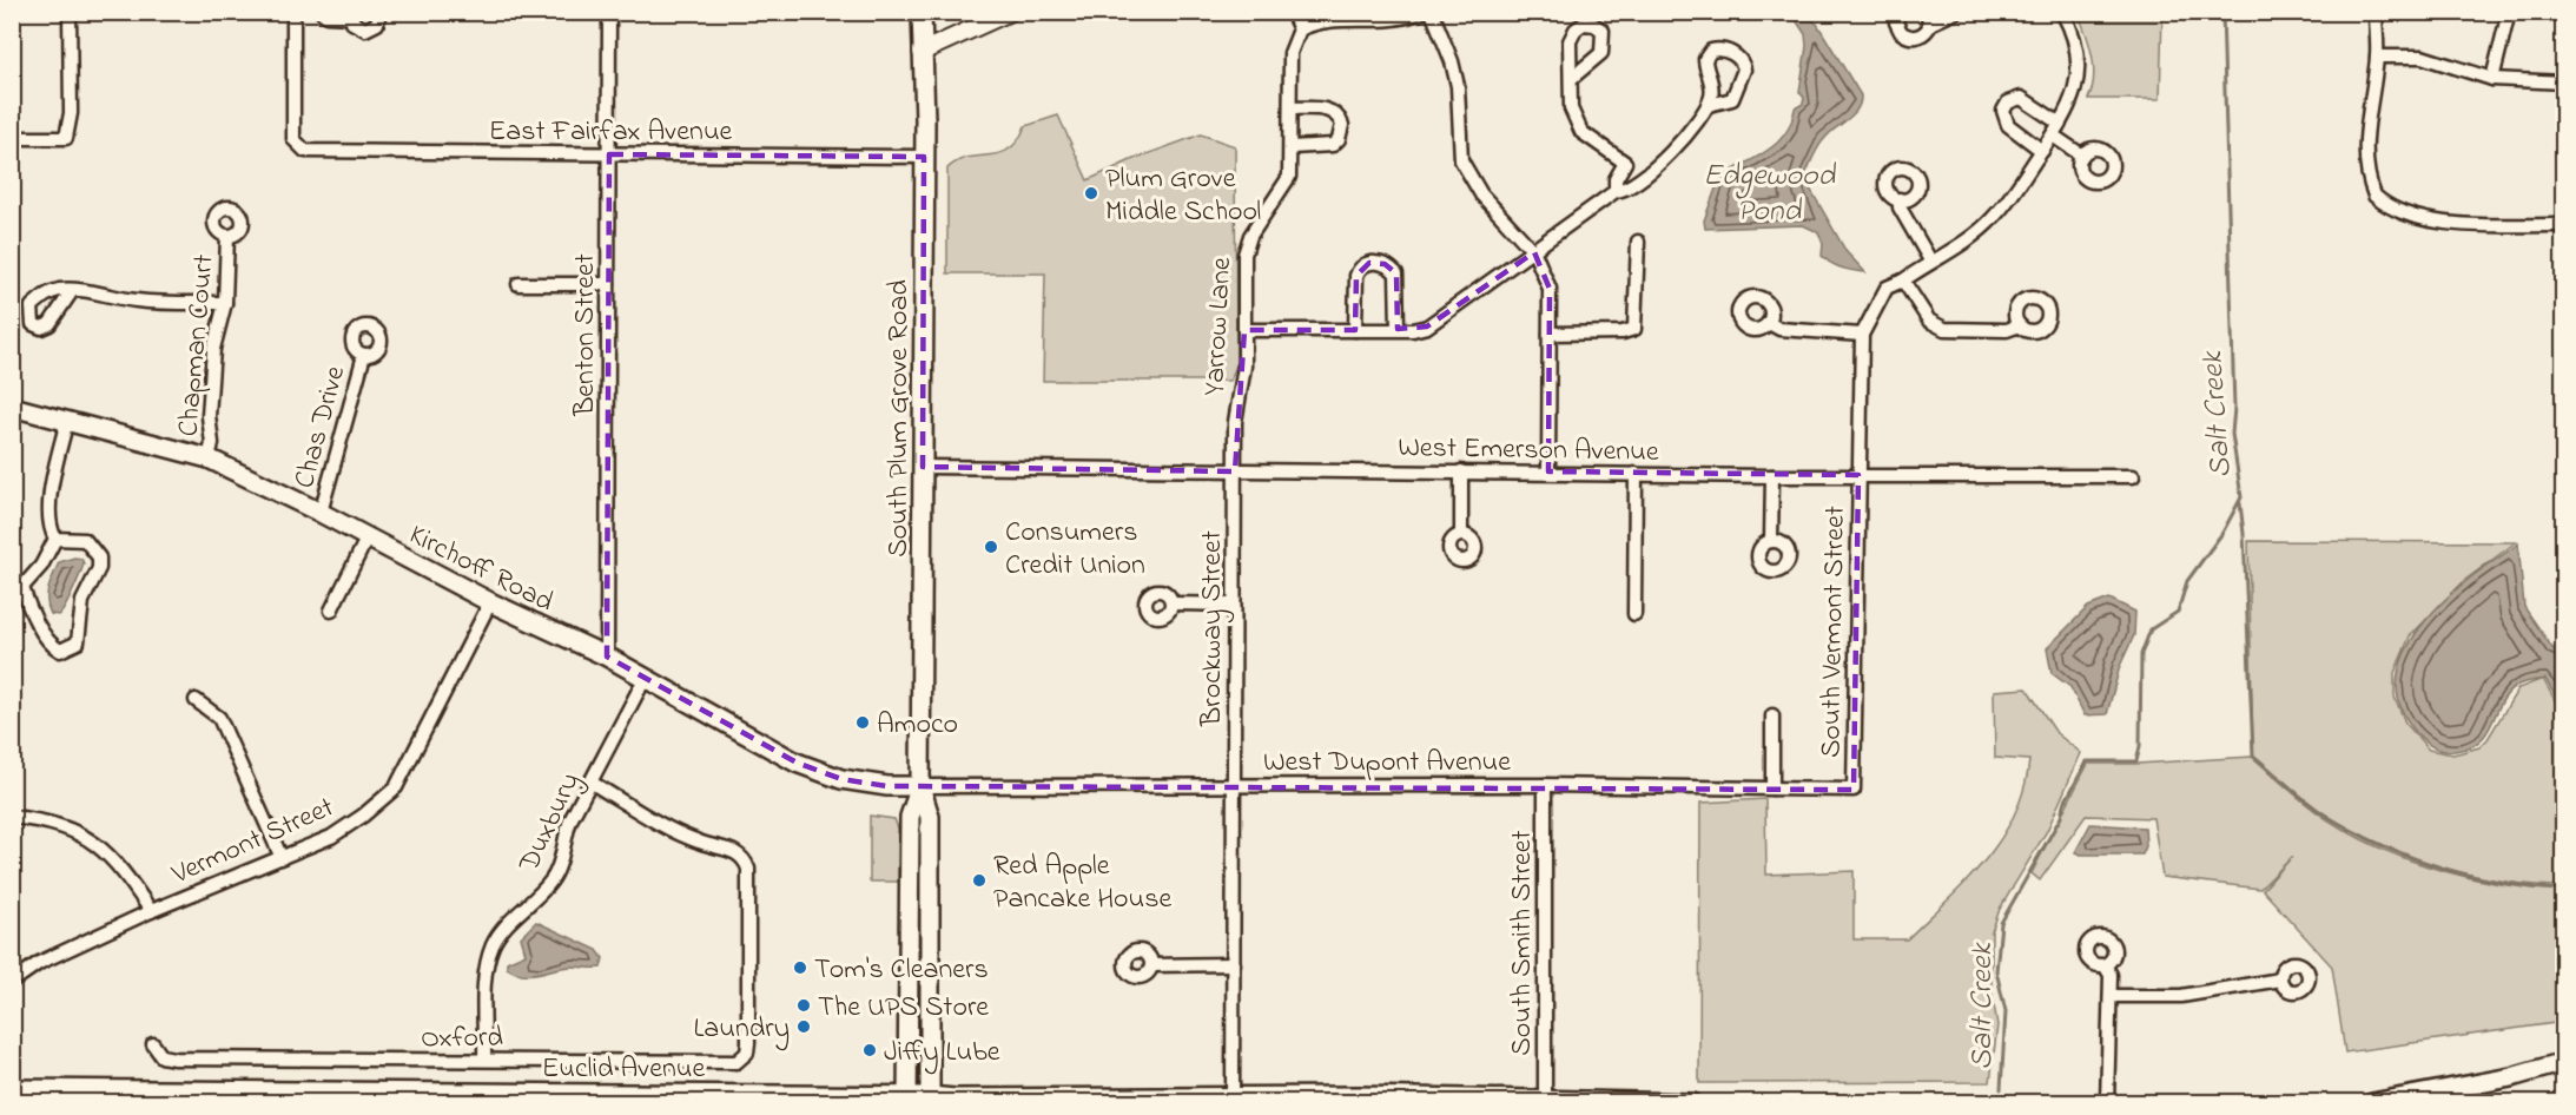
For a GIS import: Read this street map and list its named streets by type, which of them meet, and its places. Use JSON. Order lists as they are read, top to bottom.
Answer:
{
  "streets": {
    "main road": ["South Plum Grove Road", "Kirchoff Road", "Euclid Avenue"],
    "street": [
      "East Fairfax Avenue",
      "Yarrow Lane",
      "Benton Street",
      "Chapman Court",
      "Chas Drive",
      "West Emerson Avenue",
      "Brockway Street",
      "South Vermont Street",
      "West Dupont Avenue",
      "Duxbury",
      "Vermont Street",
      "South Smith Street",
      "Oxford"
    ]
  },
  "crossings": [
    ["East Fairfax Avenue", "Benton Street"],
    ["East Fairfax Avenue", "South Plum Grove Road"],
    ["Yarrow Lane", "West Emerson Avenue"],
    ["Yarrow Lane", "Brockway Street"],
    ["Benton Street", "Kirchoff Road"],
    ["Chapman Court", "Kirchoff Road"],
    ["South Plum Grove Road", "West Emerson Avenue"],
    ["South Plum Grove Road", "Kirchoff Road"],
    ["South Plum Grove Road", "West Dupont Avenue"],
    ["South Plum Grove Road", "Euclid Avenue"],
    ["Chas Drive", "Kirchoff Road"],
    ["West Emerson Avenue", "Brockway Street"],
    ["West Emerson Avenue", "South Vermont Street"],
    ["Kirchoff Road", "West Dupont Avenue"],
    ["Kirchoff Road", "Duxbury"],
    ["Kirchoff Road", "Vermont Street"],
    ["Brockway Street", "West Dupont Avenue"],
    ["Brockway Street", "Euclid Avenue"],
    ["South Vermont Street", "West Dupont Avenue"],
    ["West Dupont Avenue", "South Smith Street"],
    ["Duxbury", "Oxford"],
    ["South Smith Street", "Euclid Avenue"]
  ],
  "water": ["Edgewood Pond", "Salt Creek"],
  "places": [
    "Plum Grove Middle School",
    "Consumers Credit Union",
    "Amoco",
    "Red Apple Pancake House",
    "Tom's Cleaners",
    "The UPS Store",
    "Laundry",
    "Jiffy Lube"
  ]
}
